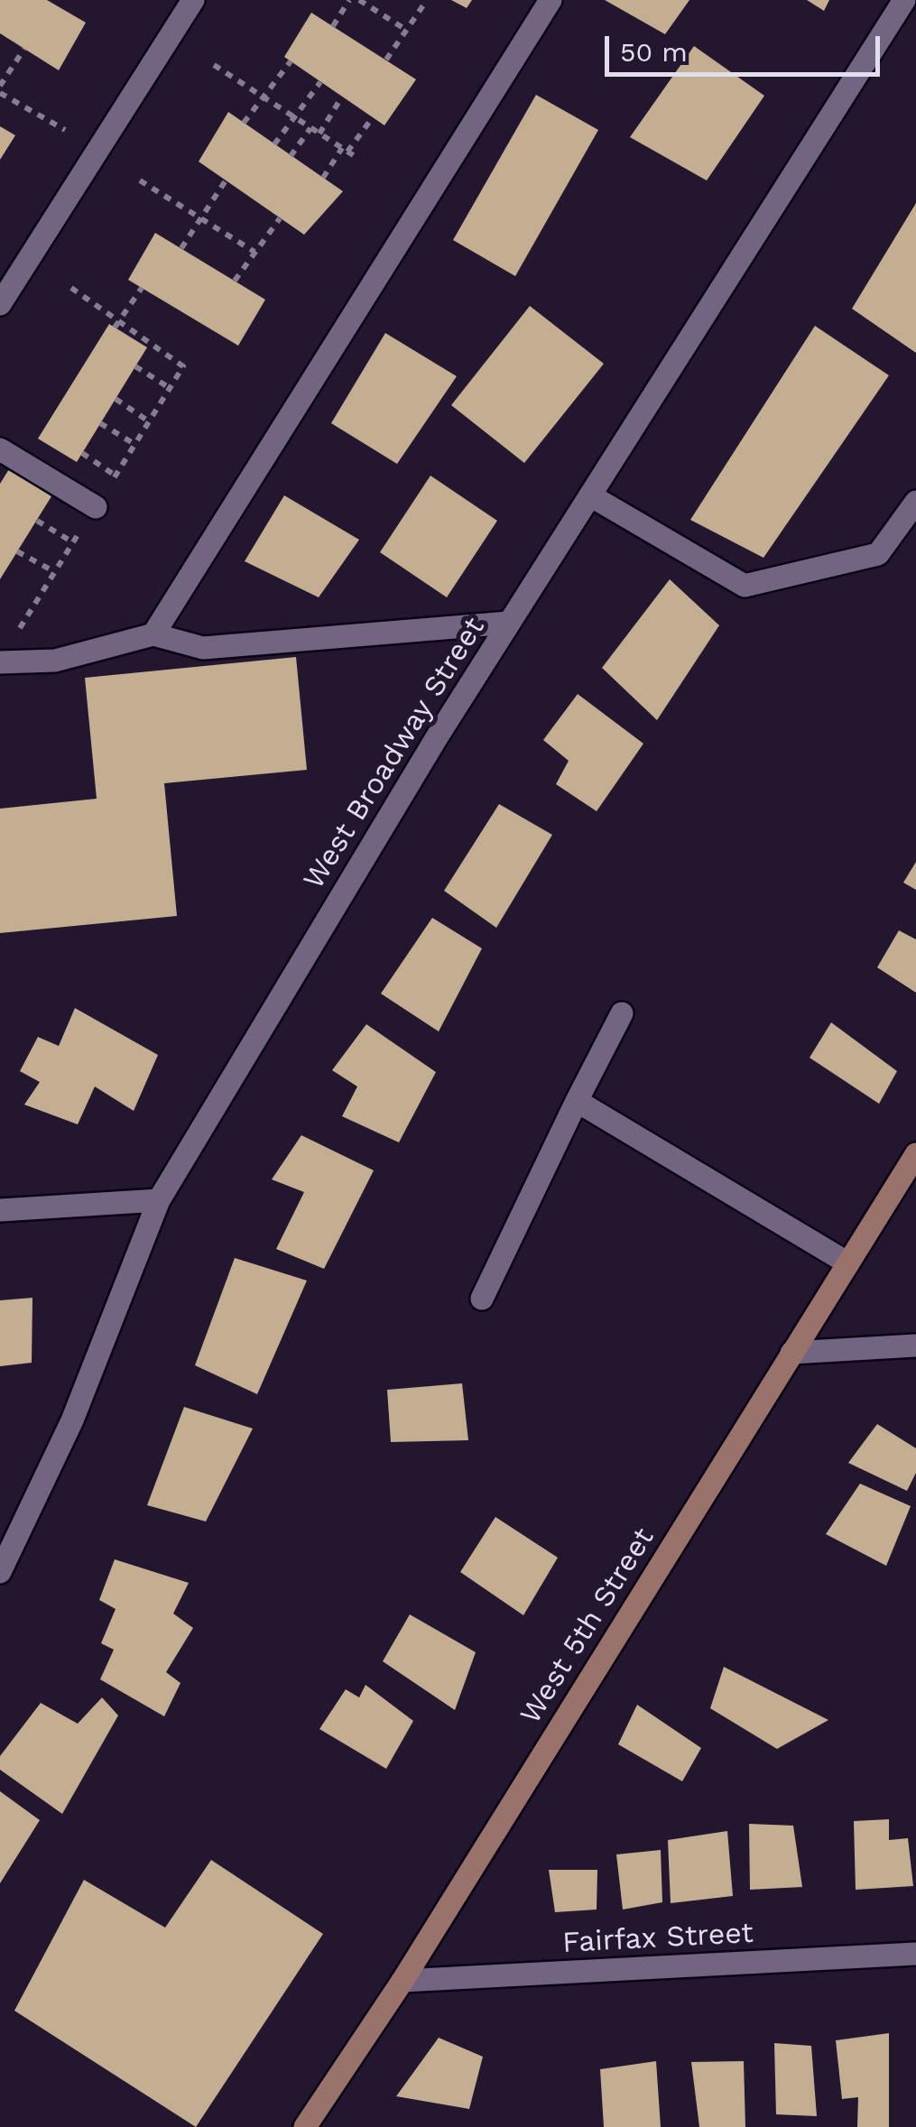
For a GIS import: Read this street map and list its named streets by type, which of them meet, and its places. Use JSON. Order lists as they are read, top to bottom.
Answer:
{
  "streets": {
    "main road": ["West 5th Street"],
    "street": ["West Broadway Street", "Fairfax Street"]
  },
  "crossings": [
    ["West 5th Street", "Fairfax Street"]
  ],
  "scale_bar": "50 m"
}
